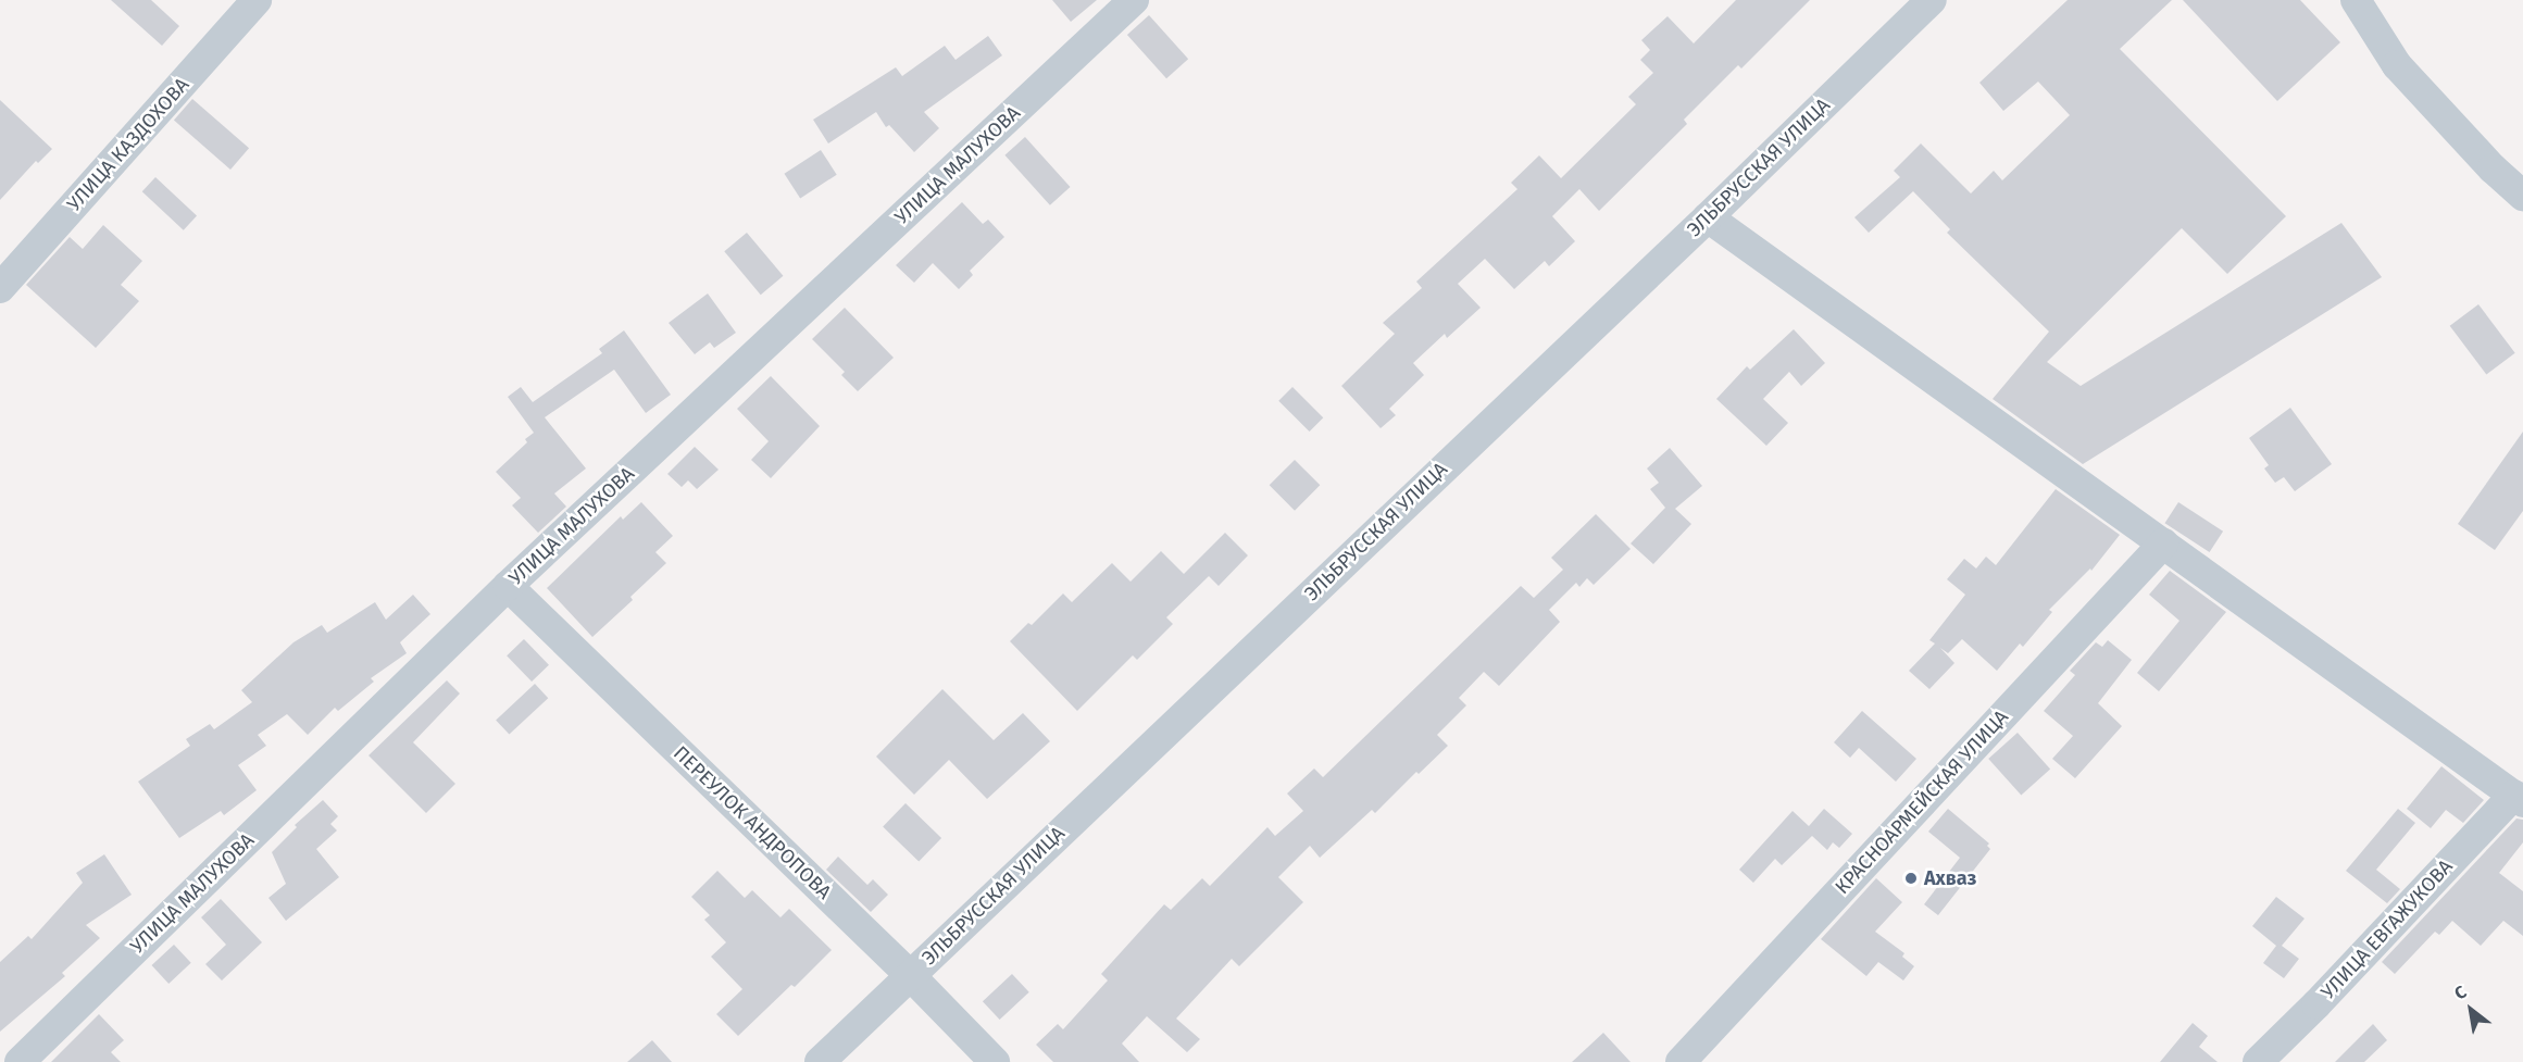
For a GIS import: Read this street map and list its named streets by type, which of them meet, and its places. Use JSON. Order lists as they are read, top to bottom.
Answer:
{
  "streets": {
    "street": [
      "УЛИЦА КАЗДОХОВА",
      "УЛИЦА МАЛУХОВА",
      "ЭЛЬБРУССКАЯ УЛИЦА",
      "КРАСНОАРМЕЙСКАЯ УЛИЦА",
      "ПЕРЕУЛОК АНДРОПОВА",
      "УЛИЦА ЕВГАЖУКОВА"
    ]
  },
  "crossings": [
    ["УЛИЦА МАЛУХОВА", "ПЕРЕУЛОК АНДРОПОВА"],
    ["ЭЛЬБРУССКАЯ УЛИЦА", "ПЕРЕУЛОК АНДРОПОВА"]
  ],
  "places": ["Ахваз"],
  "north": "top left"
}
